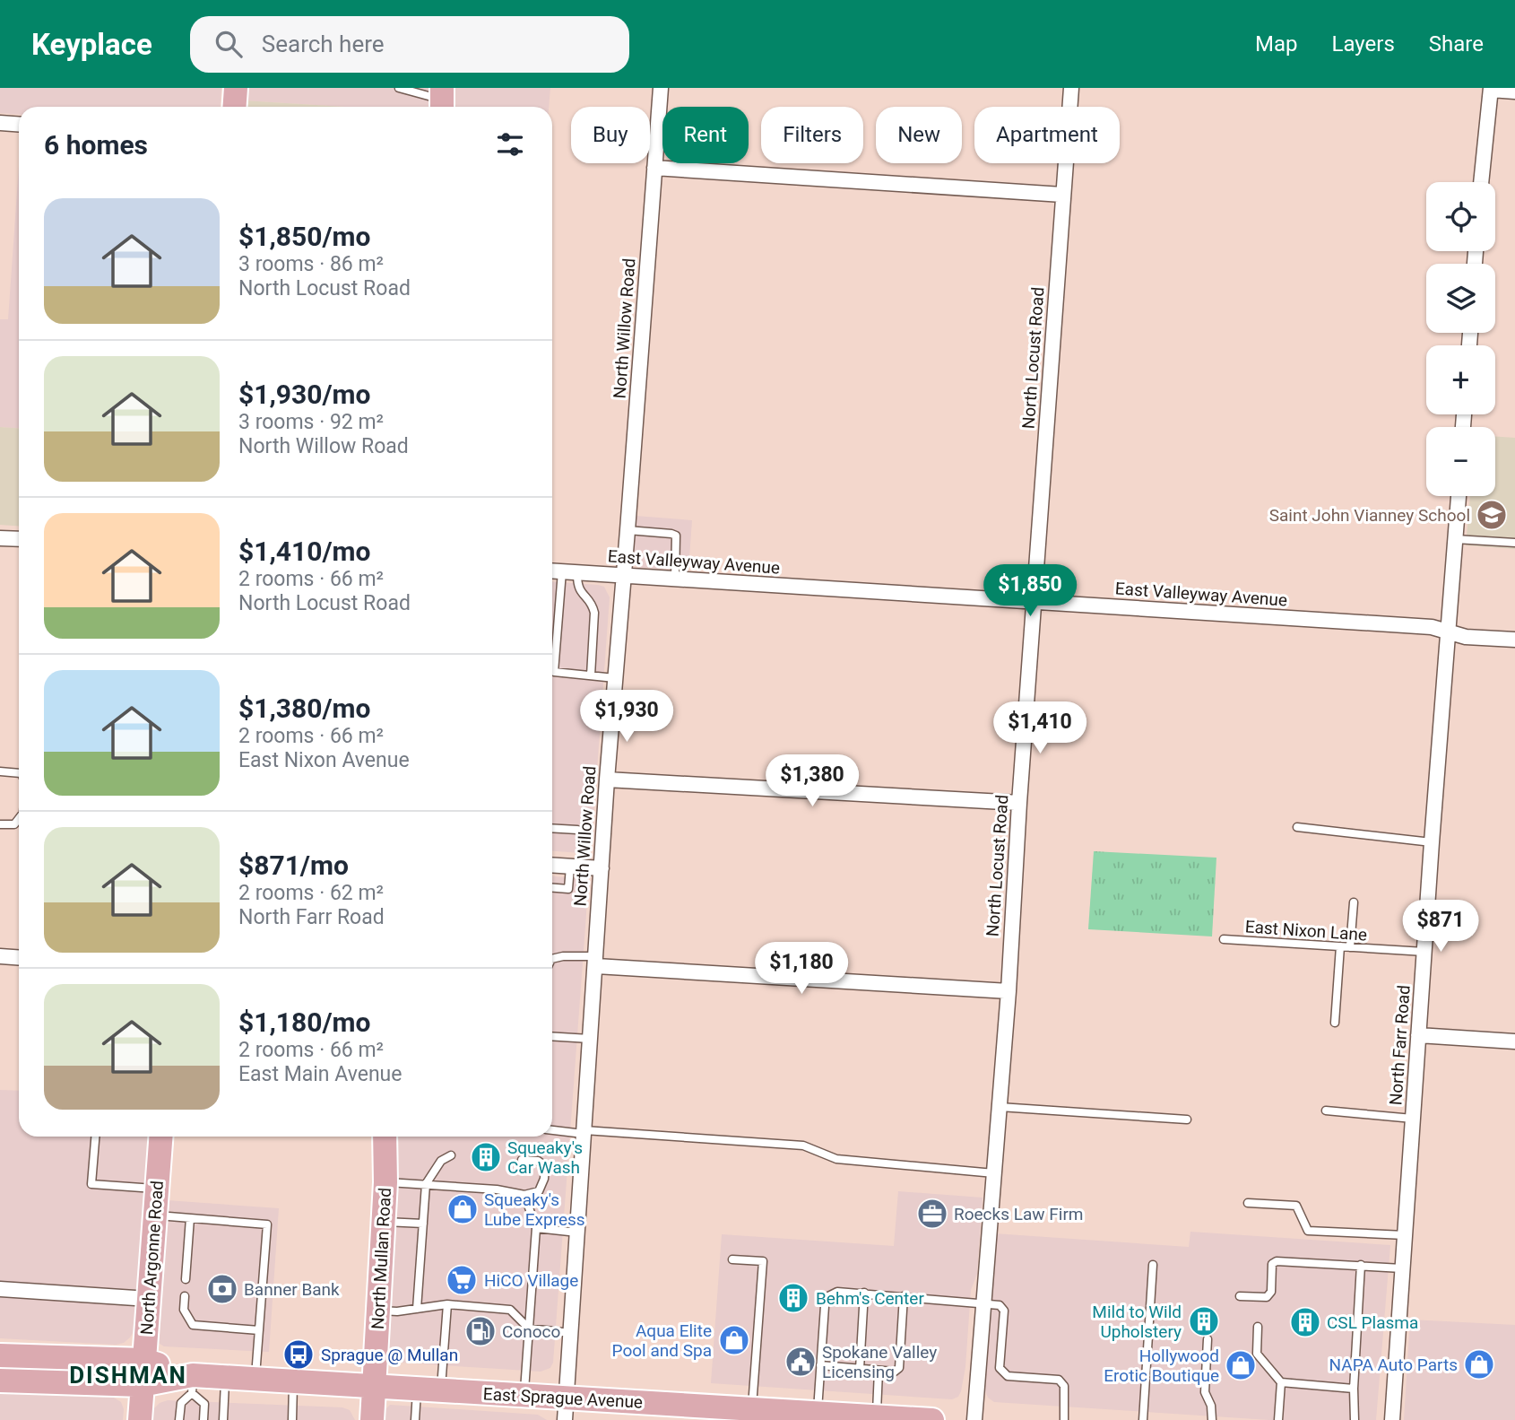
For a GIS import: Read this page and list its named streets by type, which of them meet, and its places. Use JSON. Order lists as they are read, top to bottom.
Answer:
{
  "streets": {
    "main road": ["North Argonne Road", "North Mullan Road", "East Sprague Avenue"],
    "street": [
      "North Willow Road",
      "North Locust Road",
      "East Valleyway Avenue",
      "North Farr Road"
    ],
    "lane": ["East Nixon Lane"]
  },
  "crossings": [
    ["North Willow Road", "East Valleyway Avenue"],
    ["North Willow Road", "East Sprague Avenue"],
    ["North Locust Road", "East Valleyway Avenue"],
    ["East Valleyway Avenue", "North Farr Road"],
    ["East Nixon Lane", "North Farr Road"],
    ["North Argonne Road", "East Sprague Avenue"],
    ["North Mullan Road", "East Sprague Avenue"]
  ],
  "districts": ["DISHMAN"],
  "places": {
    "school or university": ["Saint John Vianney School"],
    "building": [
      "Squeaky's Car Wash",
      "Behm's Center",
      "Mild to Wild Upholstery",
      "CSL Plasma"
    ],
    "shop": [
      "Squeaky's Lube Express",
      "Aqua Elite Pool and Spa",
      "NAPA Auto Parts",
      "Hollywood Erotic Boutique"
    ],
    "office": ["Roecks Law Firm"],
    "supermarket": ["HiCO Village"],
    "bank": ["Banner Bank"],
    "fuel station": ["Conoco"],
    "bus stop": ["Sprague @ Mullan"],
    "public building": ["Spokane Valley Licensing"]
  },
  "page": {
    "header": "Keyplace",
    "search": "Search here",
    "nav": ["Map", "Layers", "Share"],
    "chip": [
      "Buy",
      "Rent",
      "Filters",
      "New",
      "Apartment"
    ],
    "heading": "6 homes",
    "map_buttons": ["+", "−"],
    "list": [
      {
        "name": "$1,850/mo",
        "note": "3 rooms · 86 m² · North Locust Road"
      },
      {
        "name": "$1,930/mo",
        "note": "3 rooms · 92 m² · North Willow Road"
      },
      {
        "name": "$1,410/mo",
        "note": "2 rooms · 66 m² · North Locust Road"
      },
      {
        "name": "$1,380/mo",
        "note": "2 rooms · 66 m² · East Nixon Avenue"
      },
      {
        "name": "$871/mo",
        "note": "2 rooms · 62 m² · North Farr Road"
      },
      {
        "name": "$1,180/mo",
        "note": "2 rooms · 66 m² · East Main Avenue"
      }
    ],
    "price": [
      "$1,850",
      "$1,930",
      "$1,410",
      "$1,380",
      "$871",
      "$1,180"
    ]
  }
}
